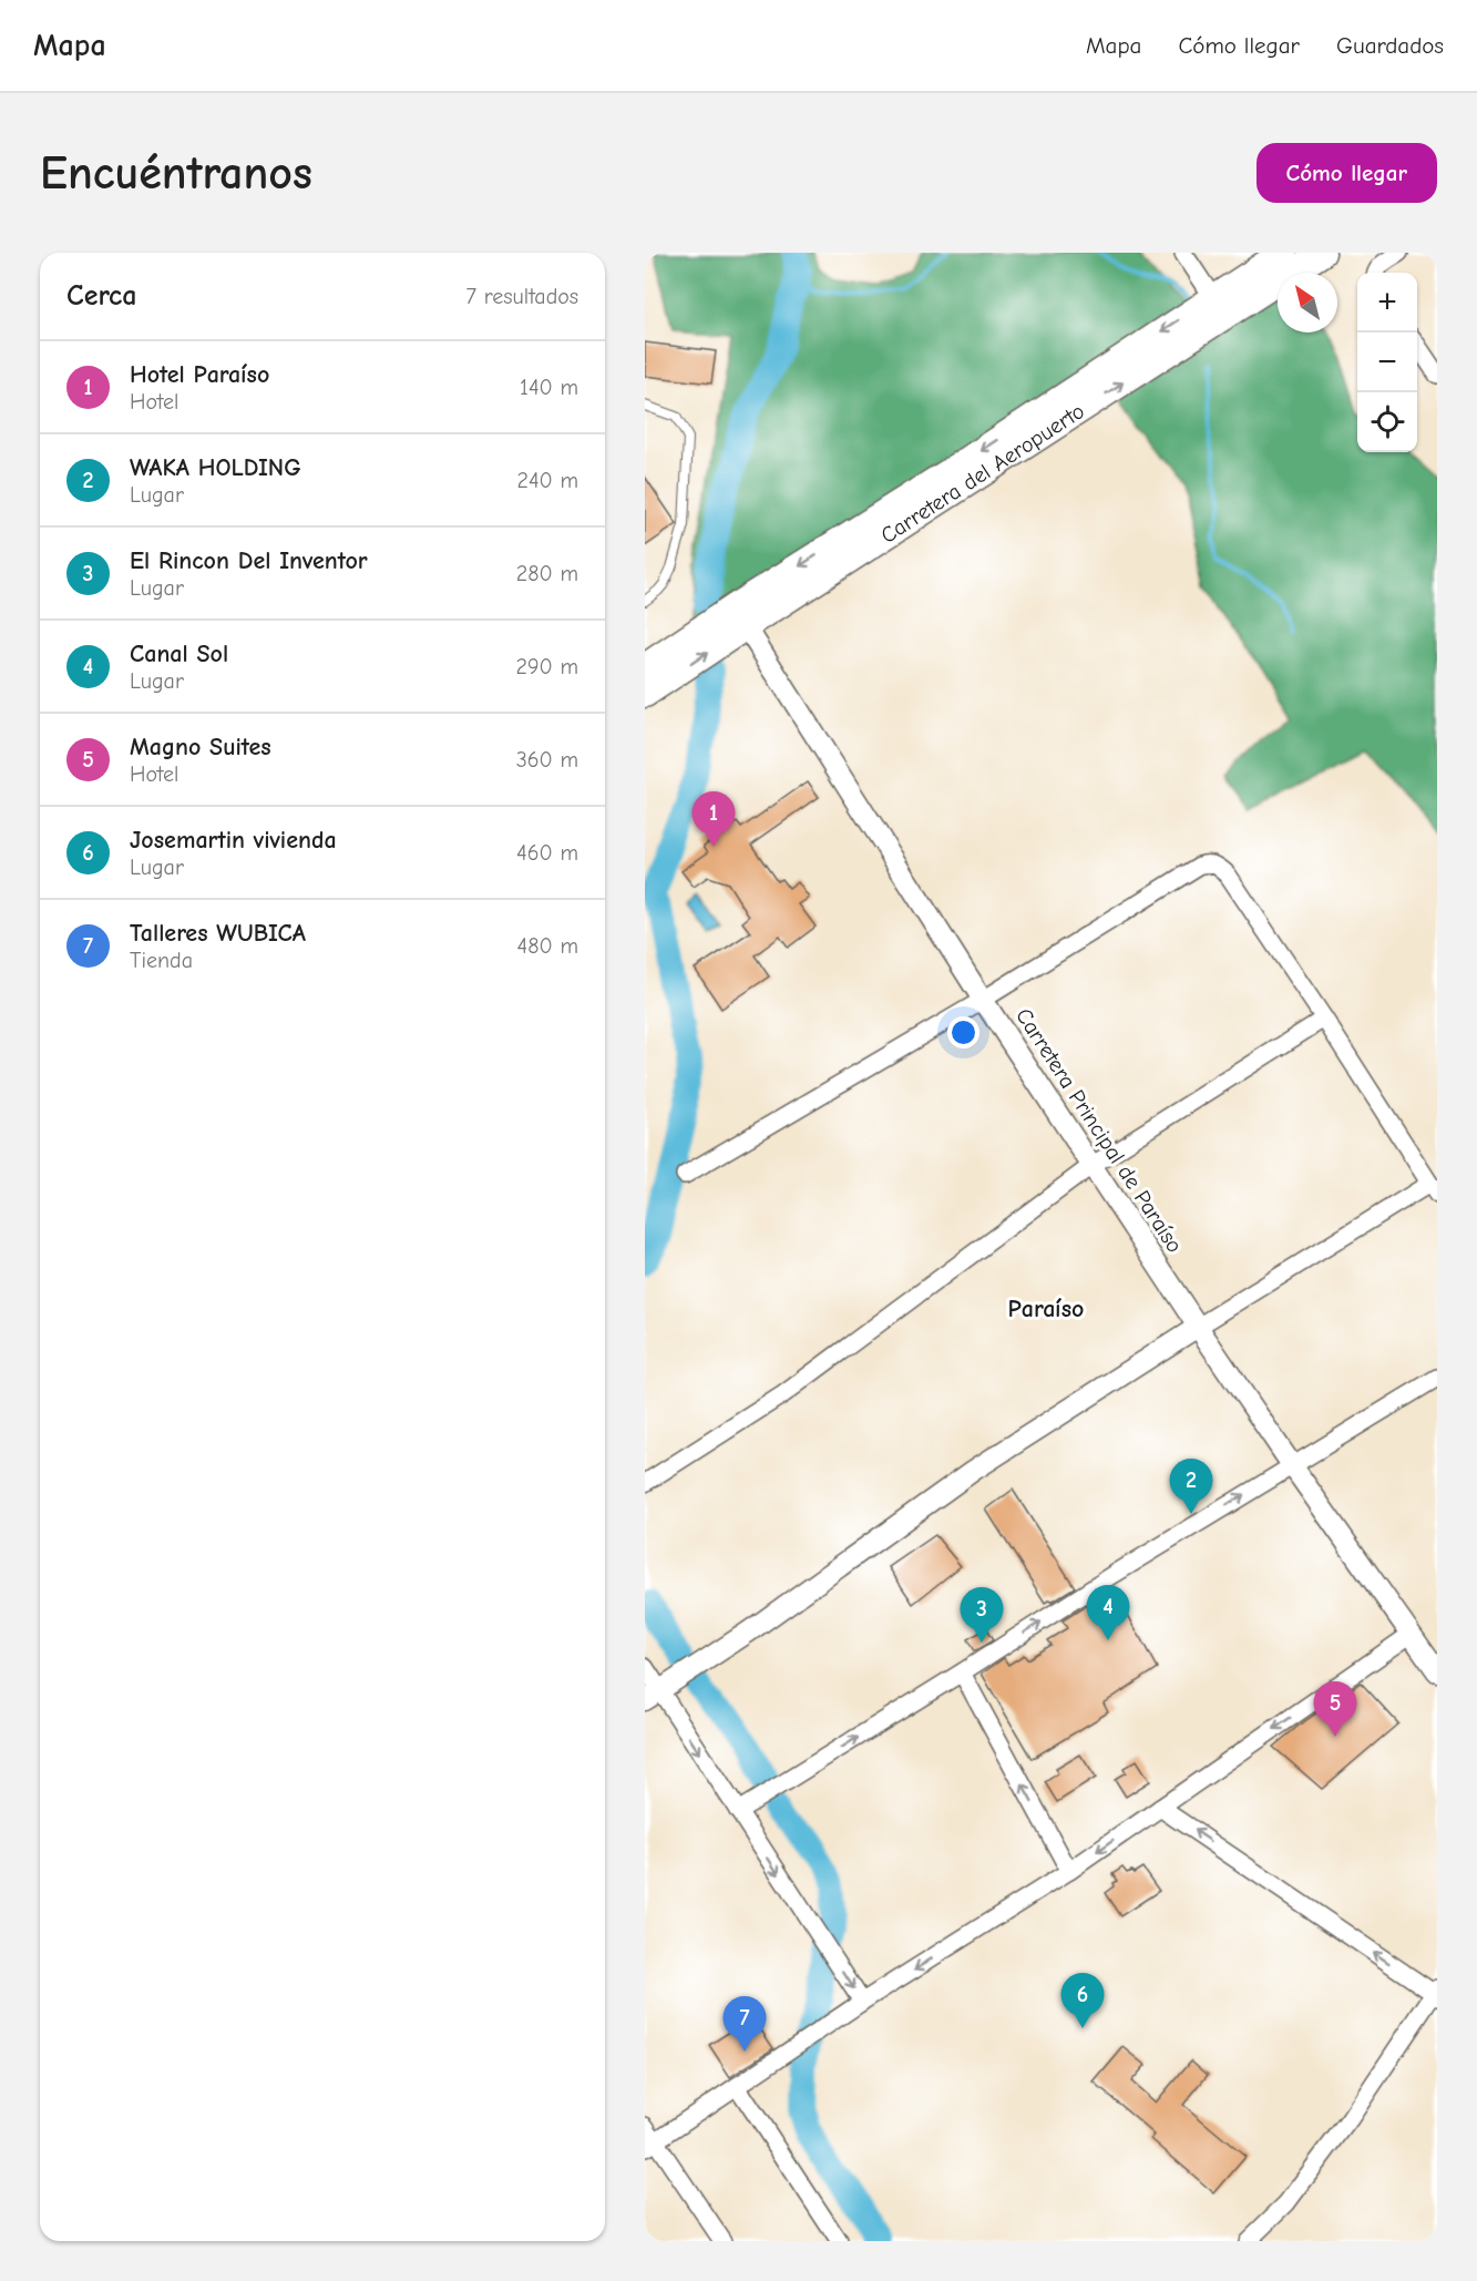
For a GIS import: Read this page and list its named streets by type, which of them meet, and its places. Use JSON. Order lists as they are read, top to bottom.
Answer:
{
  "streets": {
    "main road": ["Carretera del Aeropuerto"],
    "street": ["Carretera Principal de Paraíso"]
  },
  "crossings": [
    ["Carretera del Aeropuerto", "Carretera Principal de Paraíso"]
  ],
  "districts": ["Paraíso"],
  "north": "top left",
  "page": {
    "header": "Mapa",
    "nav": ["Mapa", "Cómo llegar", "Guardados"],
    "buttons": "Cómo llegar",
    "title": "Encuéntranos",
    "heading": ["Cerca", "7 resultados"],
    "map_buttons": ["+", "−"],
    "list": [
      {
        "mark": "1",
        "name": "Hotel Paraíso",
        "note": "Hotel",
        "value": "140 m"
      },
      {
        "mark": "2",
        "name": "WAKA HOLDING",
        "note": "Lugar",
        "value": "240 m"
      },
      {
        "mark": "3",
        "name": "El Rincon Del Inventor",
        "note": "Lugar",
        "value": "280 m"
      },
      {
        "mark": "4",
        "name": "Canal Sol",
        "note": "Lugar",
        "value": "290 m"
      },
      {
        "mark": "5",
        "name": "Magno Suites",
        "note": "Hotel",
        "value": "360 m"
      },
      {
        "mark": "6",
        "name": "Josemartin vivienda",
        "note": "Lugar",
        "value": "460 m"
      },
      {
        "mark": "7",
        "name": "Talleres WUBICA",
        "note": "Tienda",
        "value": "480 m"
      }
    ],
    "pins": [
      "1",
      "2",
      "4",
      "3",
      "5",
      "6",
      "7"
    ]
  }
}
